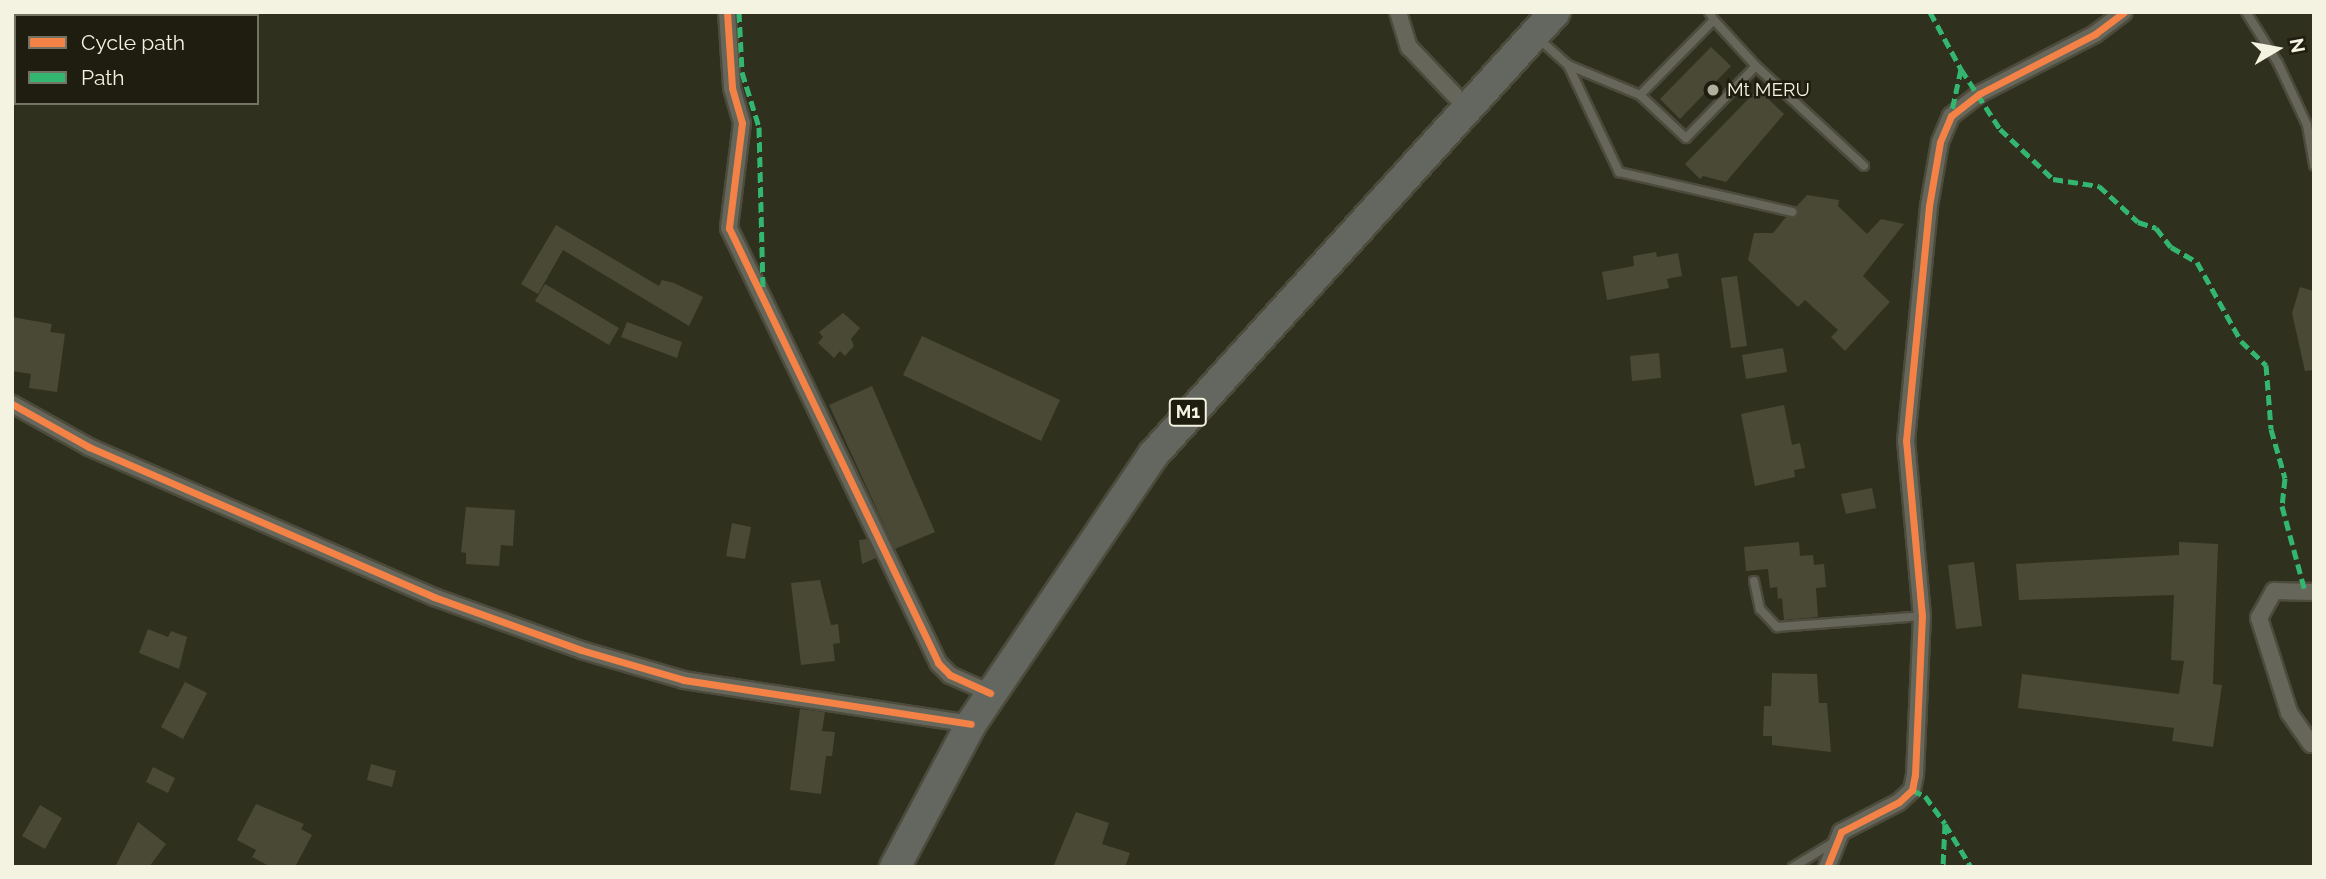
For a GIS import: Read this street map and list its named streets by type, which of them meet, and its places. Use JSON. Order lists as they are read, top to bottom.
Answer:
{
  "streets": {
    "highway": ["M1"]
  },
  "places": ["Mt MERU"],
  "legend": ["Cycle path", "Path"],
  "north": "right"
}
